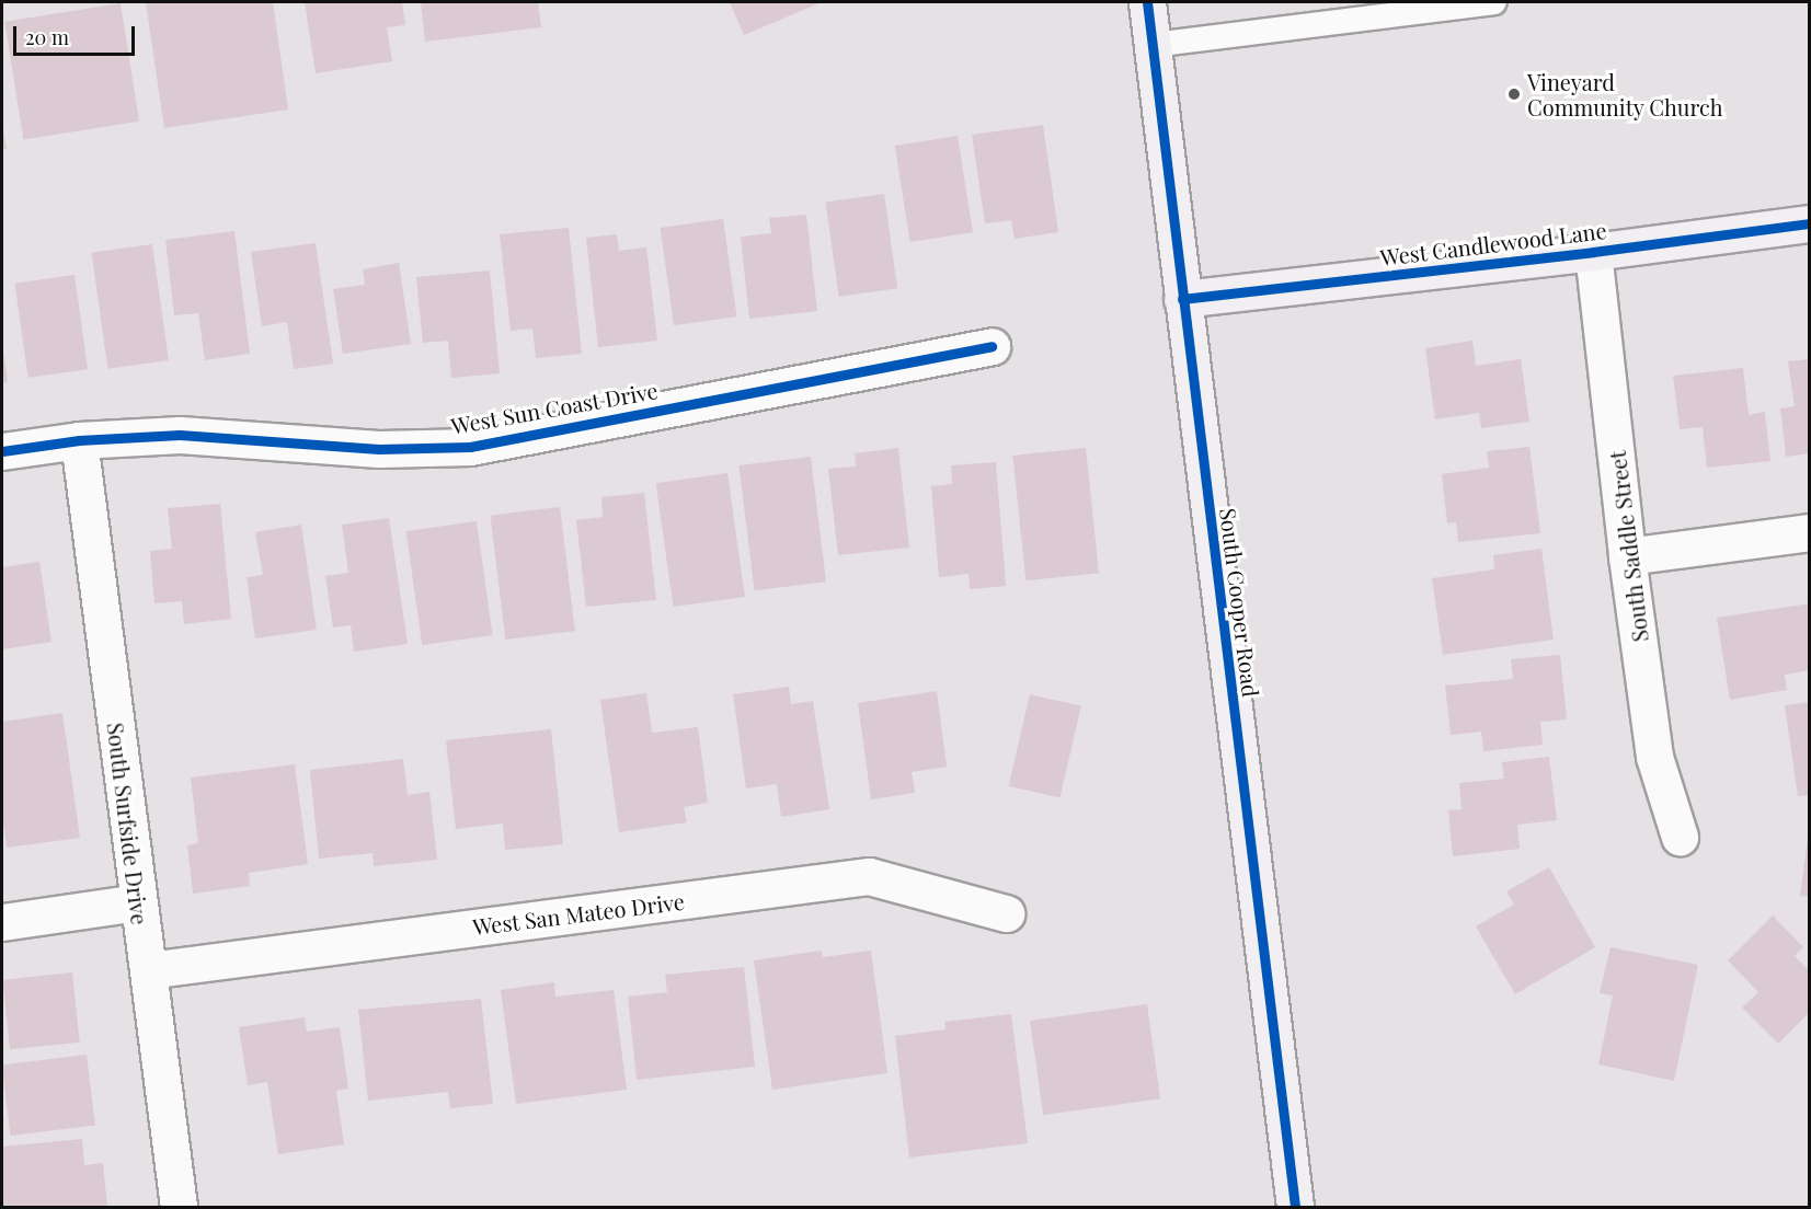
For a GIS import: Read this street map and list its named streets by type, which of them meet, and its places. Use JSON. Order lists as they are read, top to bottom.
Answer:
{
  "streets": {
    "main road": ["West Candlewood Lane", "South Cooper Road"],
    "street": [
      "West Sun Coast Drive",
      "South Saddle Street",
      "South Surfside Drive",
      "West San Mateo Drive"
    ]
  },
  "crossings": [
    ["West Candlewood Lane", "South Saddle Street"],
    ["West Candlewood Lane", "South Cooper Road"],
    ["West Sun Coast Drive", "South Surfside Drive"],
    ["South Surfside Drive", "West San Mateo Drive"]
  ],
  "places": ["Vineyard Community Church"],
  "scale_bar": "20 m"
}
